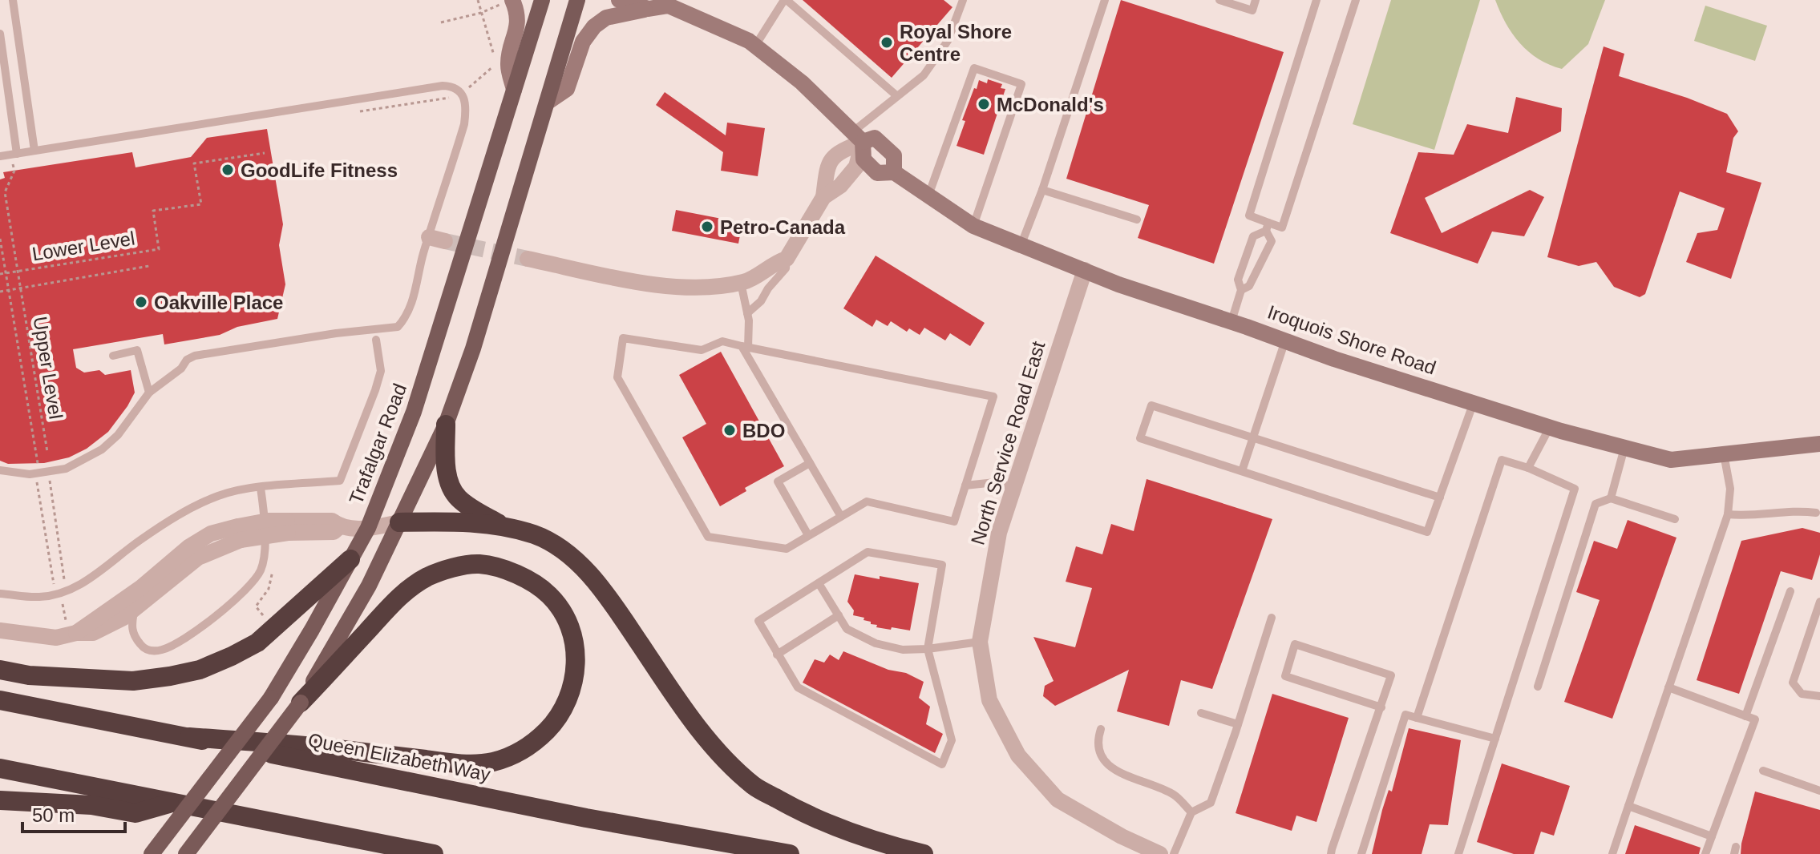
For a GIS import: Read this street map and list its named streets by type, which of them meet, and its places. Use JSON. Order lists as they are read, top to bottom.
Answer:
{
  "streets": {
    "highway": ["Queen Elizabeth Way"],
    "main road": ["Iroquois Shore Road", "Trafalgar Road"],
    "street": ["North Service Road East"],
    "path": ["Lower Level", "Upper Level"]
  },
  "crossings": [
    ["Iroquois Shore Road", "North Service Road East"]
  ],
  "places": [
    "Royal Shore Centre",
    "McDonald's",
    "GoodLife Fitness",
    "Petro-Canada",
    "Oakville Place",
    "BDO"
  ],
  "scale_bar": "50 m"
}
